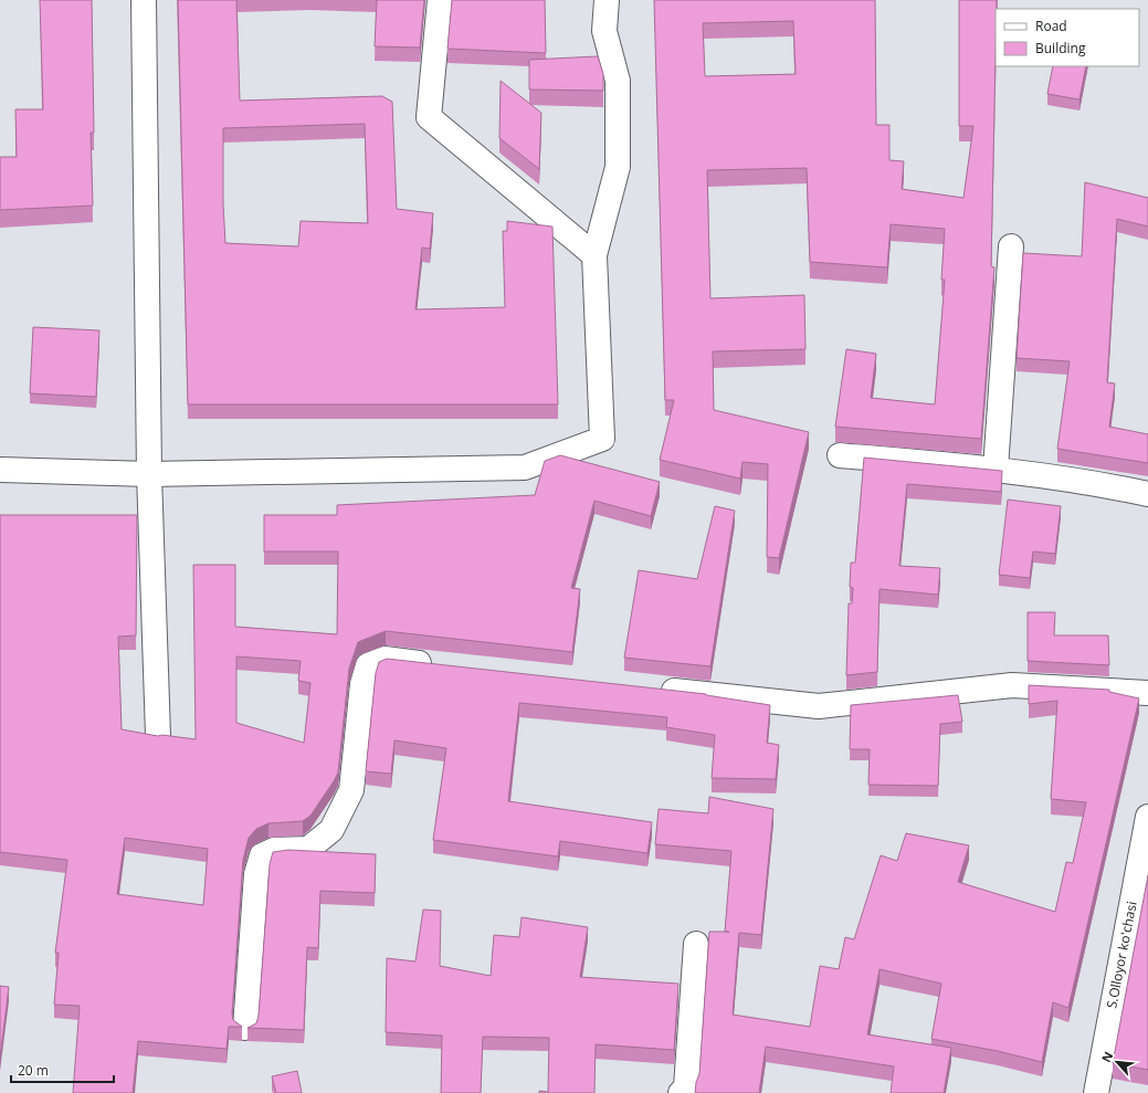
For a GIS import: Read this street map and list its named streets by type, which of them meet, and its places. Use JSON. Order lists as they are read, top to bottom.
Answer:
{
  "streets": {
    "street": ["S.Olloyor koʻchasi"]
  },
  "legend": ["Road", "Building"],
  "scale_bar": "20 m",
  "north": "top left"
}
